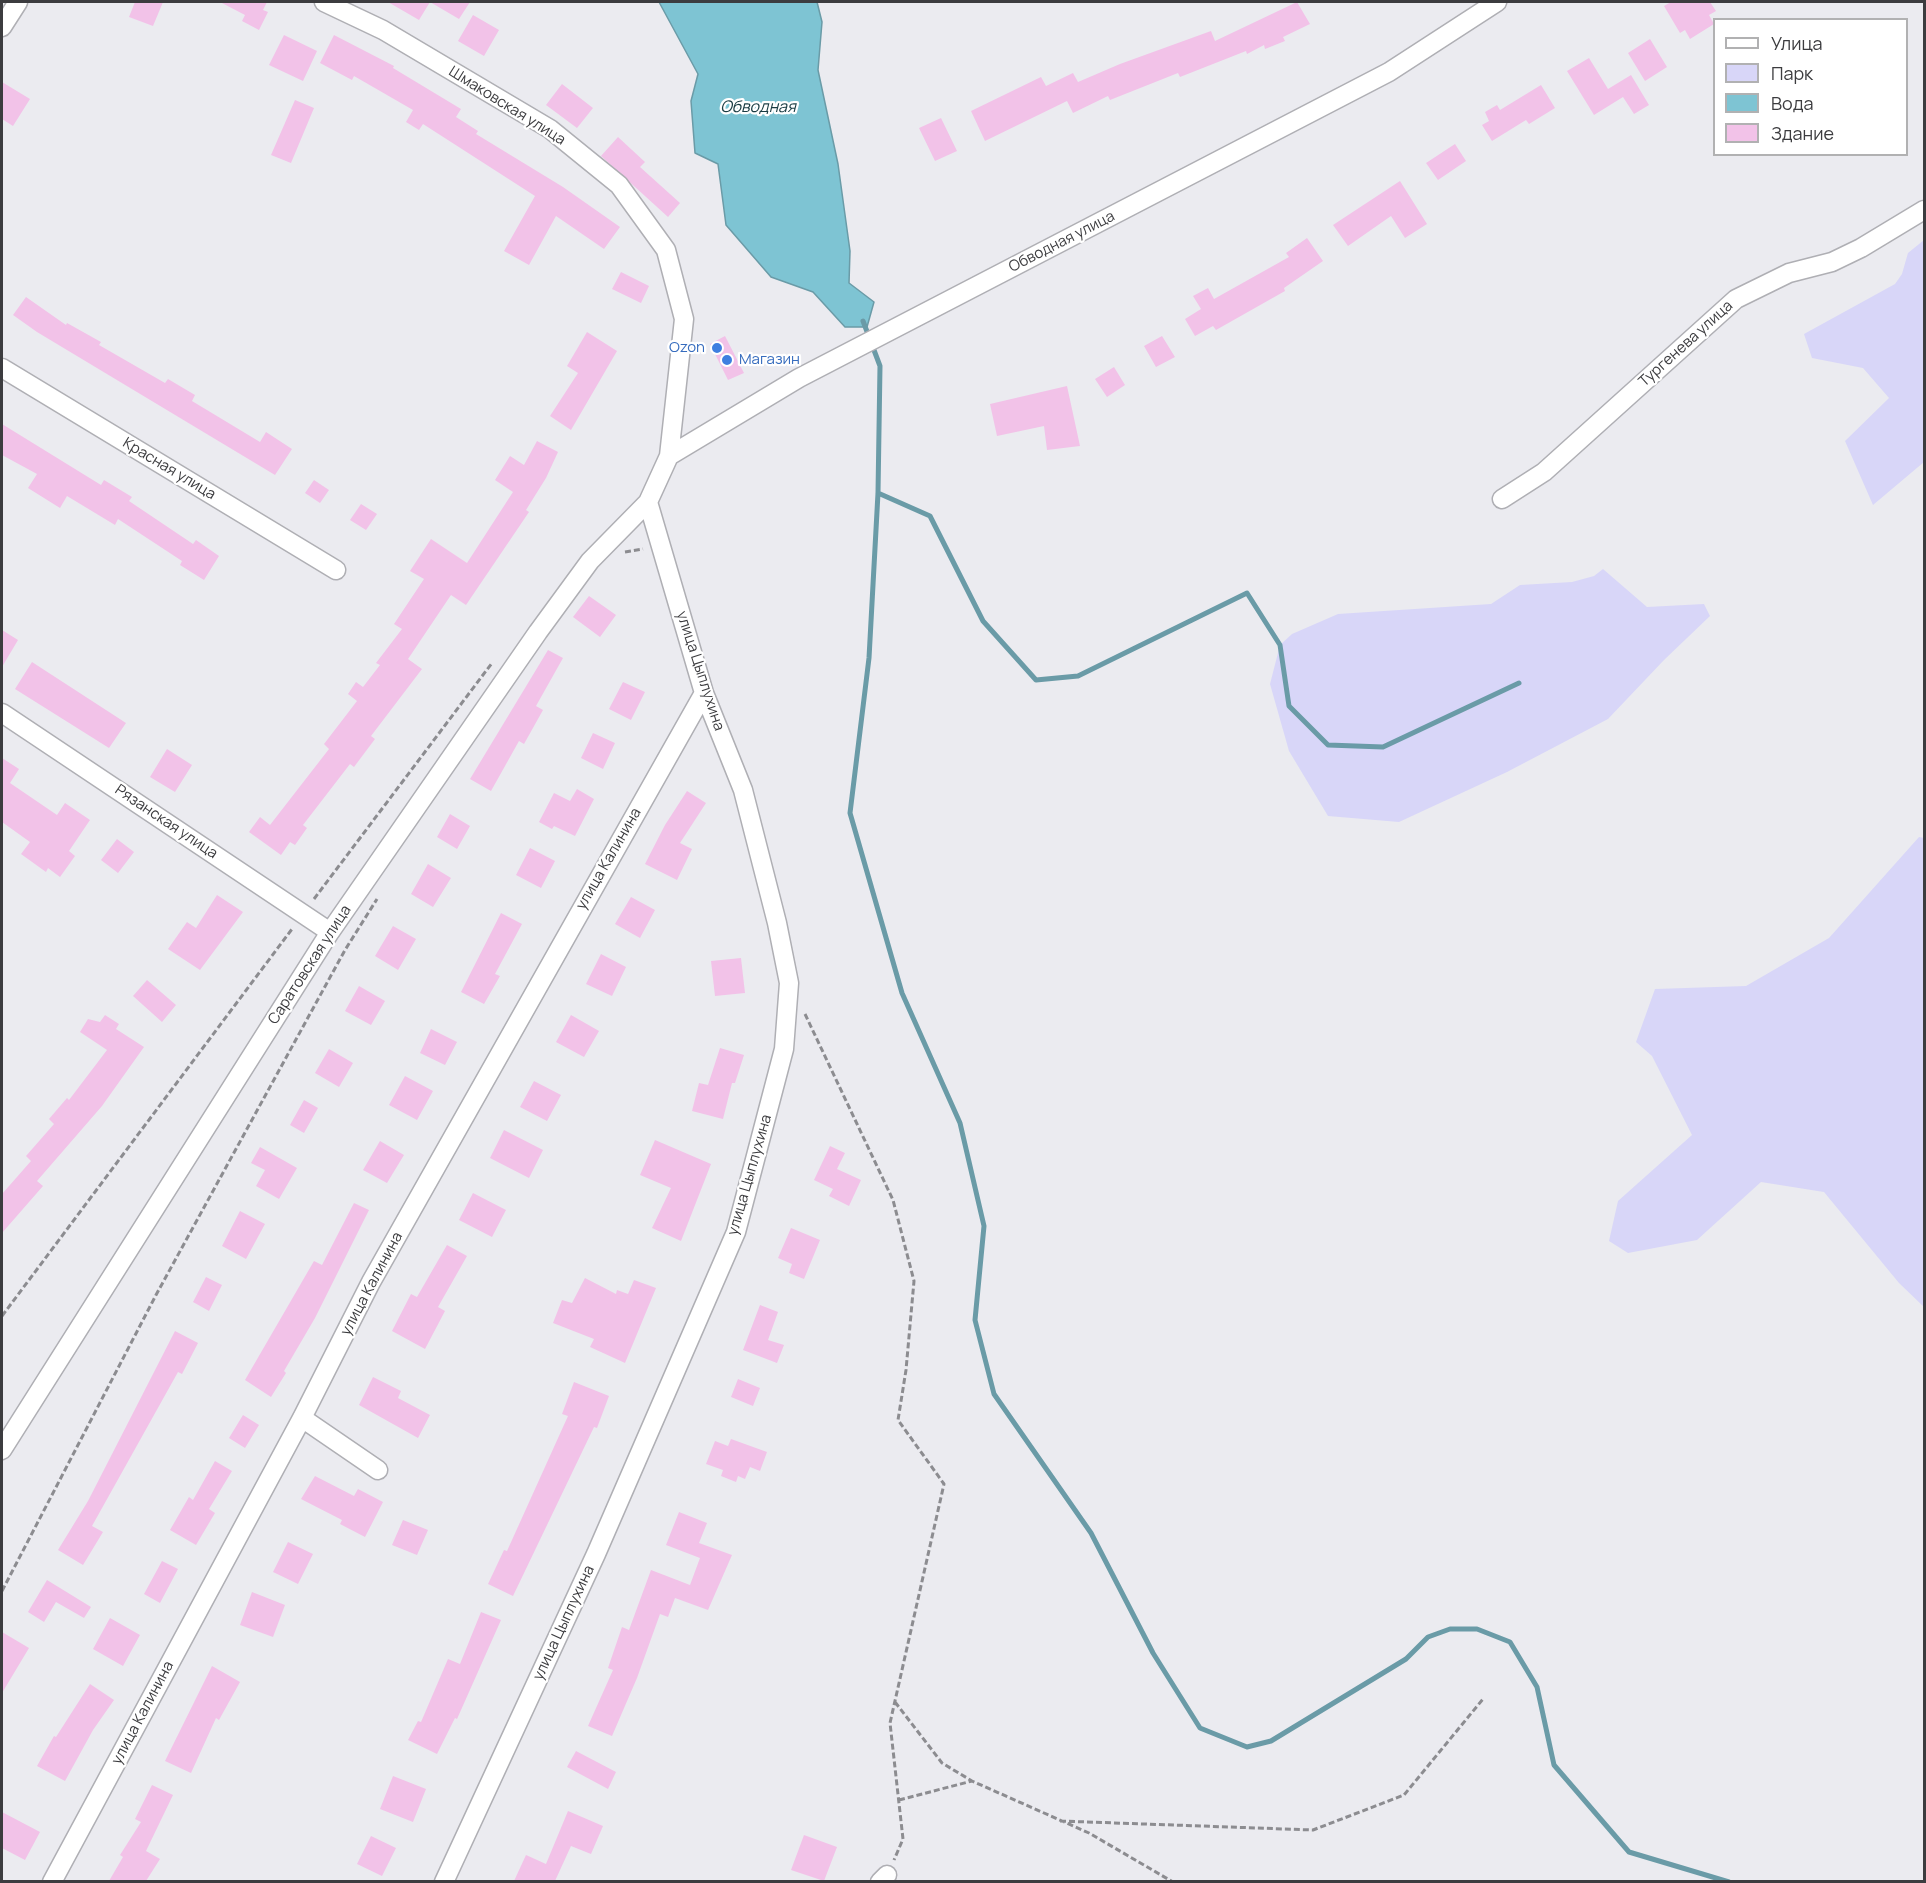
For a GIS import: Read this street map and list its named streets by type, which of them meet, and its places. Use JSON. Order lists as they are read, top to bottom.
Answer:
{
  "streets": {
    "street": [
      "Шмаковская улица",
      "Обводная улица",
      "Тургенева улица",
      "Красная улица",
      "улица Цыплухина",
      "Рязанская улица",
      "улица Калинина",
      "Саратовская улица"
    ]
  },
  "crossings": [
    ["Шмаковская улица", "Обводная улица"],
    ["улица Цыплухина", "улица Калинина"],
    ["улица Цыплухина", "Саратовская улица"],
    ["Рязанская улица", "Саратовская улица"]
  ],
  "water": ["Обводная"],
  "places": ["Ozon", "Магазин"],
  "legend": [
    "Улица",
    "Парк",
    "Вода",
    "Здание"
  ]
}
